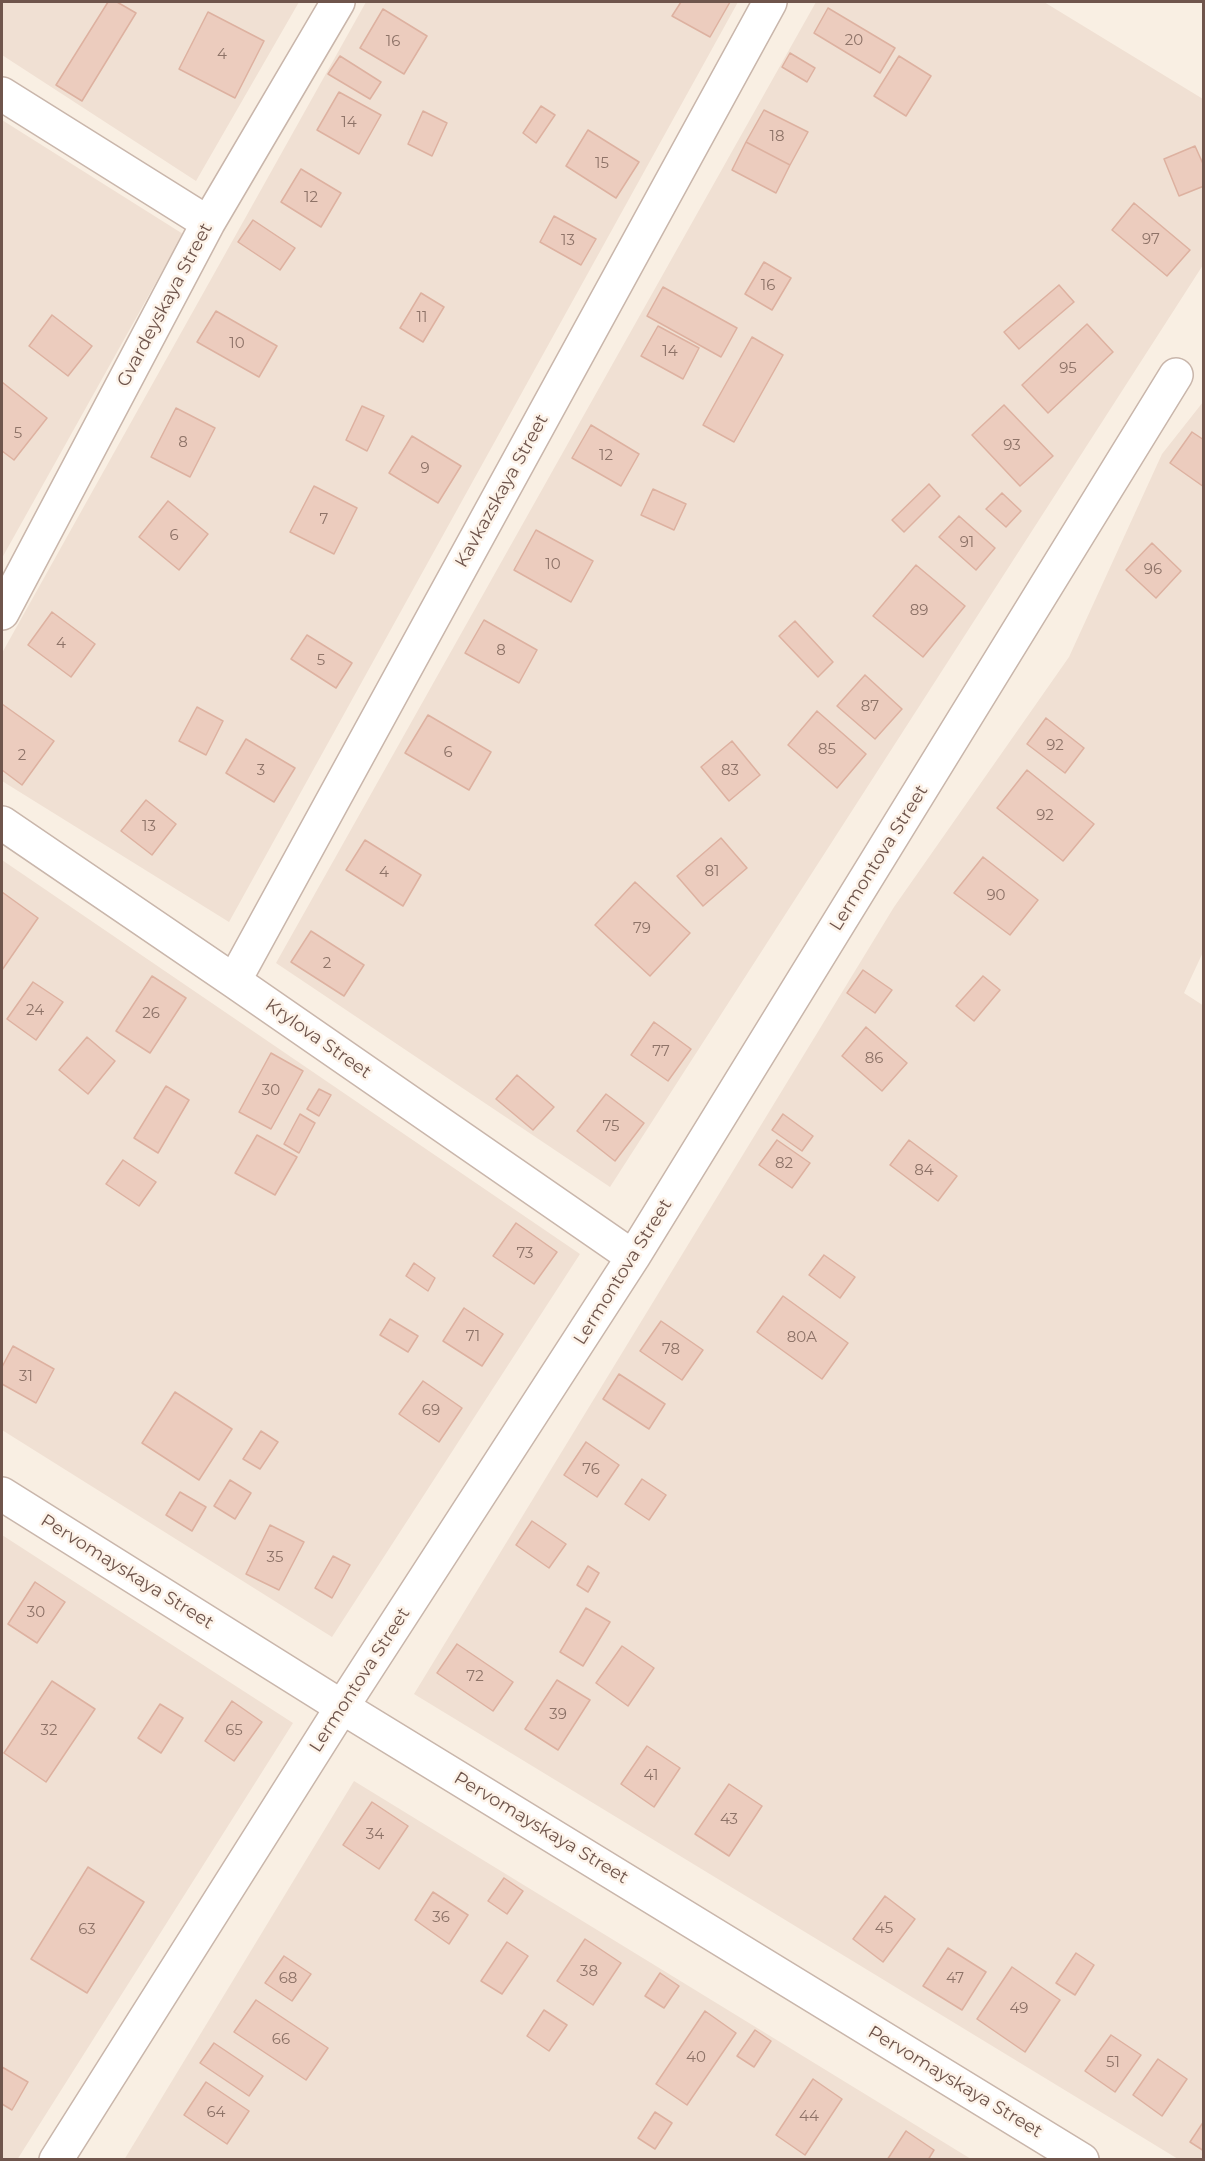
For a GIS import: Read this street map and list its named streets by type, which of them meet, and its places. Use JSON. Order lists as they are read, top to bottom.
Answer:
{
  "streets": {
    "street": [
      "Gvardeyskaya Street",
      "Kavkazskaya Street",
      "Lermontova Street",
      "Krylova Street",
      "Pervomayskaya Street"
    ]
  },
  "crossings": [
    ["Kavkazskaya Street", "Krylova Street"],
    ["Lermontova Street", "Krylova Street"],
    ["Lermontova Street", "Pervomayskaya Street"]
  ],
  "house_numbers": [
    "20",
    "16",
    "4",
    "14",
    "18",
    "15",
    "12",
    "97",
    "13",
    "16",
    "11",
    "10",
    "14",
    "95",
    "5",
    "8",
    "93",
    "12",
    "9",
    "7",
    "6",
    "91",
    "10",
    "96",
    "89",
    "4",
    "8",
    "5",
    "87",
    "92",
    "85",
    "6",
    "2",
    "3",
    "83",
    "92",
    "13",
    "81",
    "4",
    "90",
    "79",
    "2",
    "24",
    "26",
    "77",
    "86",
    "30",
    "75",
    "82",
    "84",
    "73",
    "71",
    "80А",
    "78",
    "31",
    "69",
    "76",
    "35",
    "30",
    "72",
    "39",
    "32",
    "65",
    "41",
    "43",
    "34",
    "36",
    "45",
    "63",
    "38",
    "68",
    "47",
    "49",
    "66",
    "40",
    "51",
    "64",
    "44"
  ]
}
